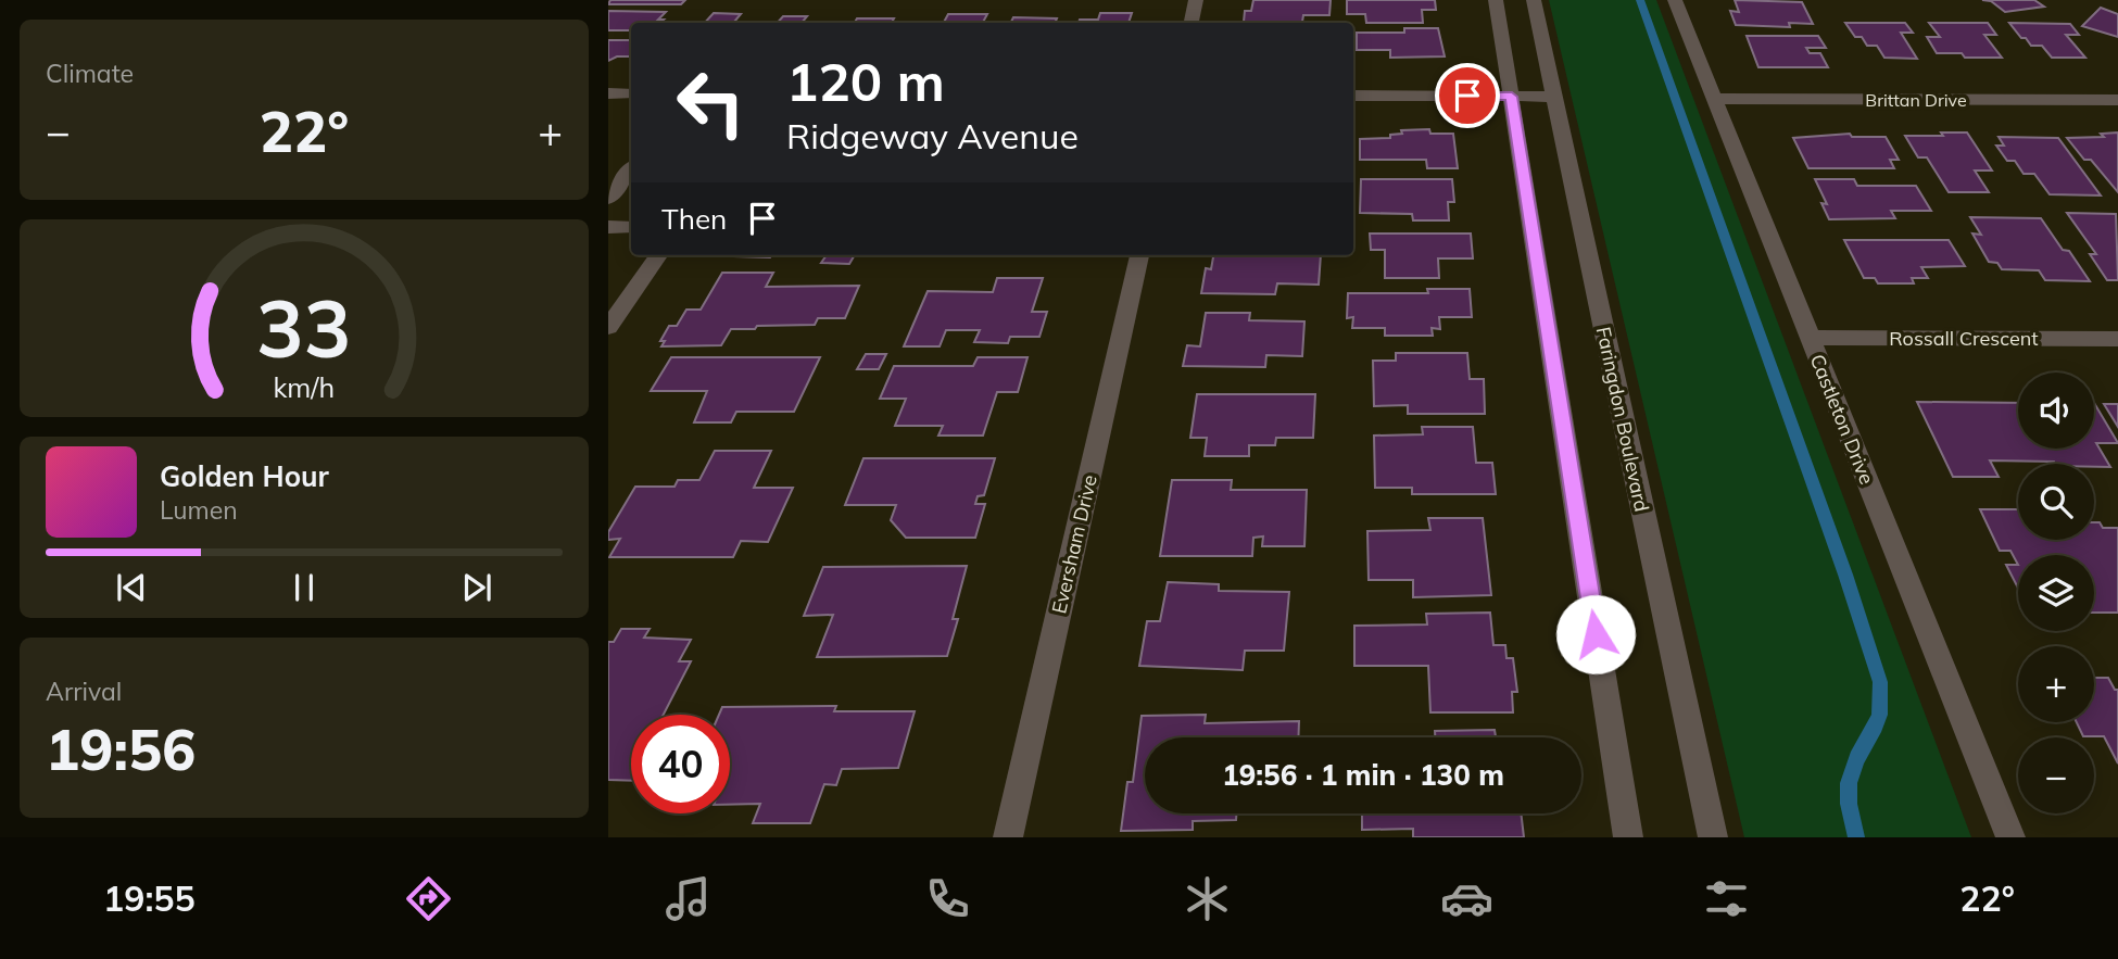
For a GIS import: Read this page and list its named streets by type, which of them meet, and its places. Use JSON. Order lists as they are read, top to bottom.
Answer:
{
  "streets": {
    "street": [
      "Brittan Drive",
      "Rossall Crescent",
      "Faringdon Boulevard",
      "Castleton Drive",
      "Eversham Drive"
    ]
  },
  "crossings": [
    ["Brittan Drive", "Castleton Drive"],
    ["Rossall Crescent", "Castleton Drive"]
  ],
  "page": {
    "tile": [
      "Climate",
      ["Arrival", "19:56"]
    ],
    "turn": ["120 m", "Ridgeway Avenue"],
    "heat": ["−", "22°", "+"],
    "then": "Then",
    "map_buttons": ["+", "−"],
    "song": ["Golden Hour", "Lumen"],
    "limit": "40",
    "trip": "19:56 · 1 min · 130 m",
    "tabs": ["19:55", "22°"],
    "gauge": ["33", "km/h"]
  }
}
